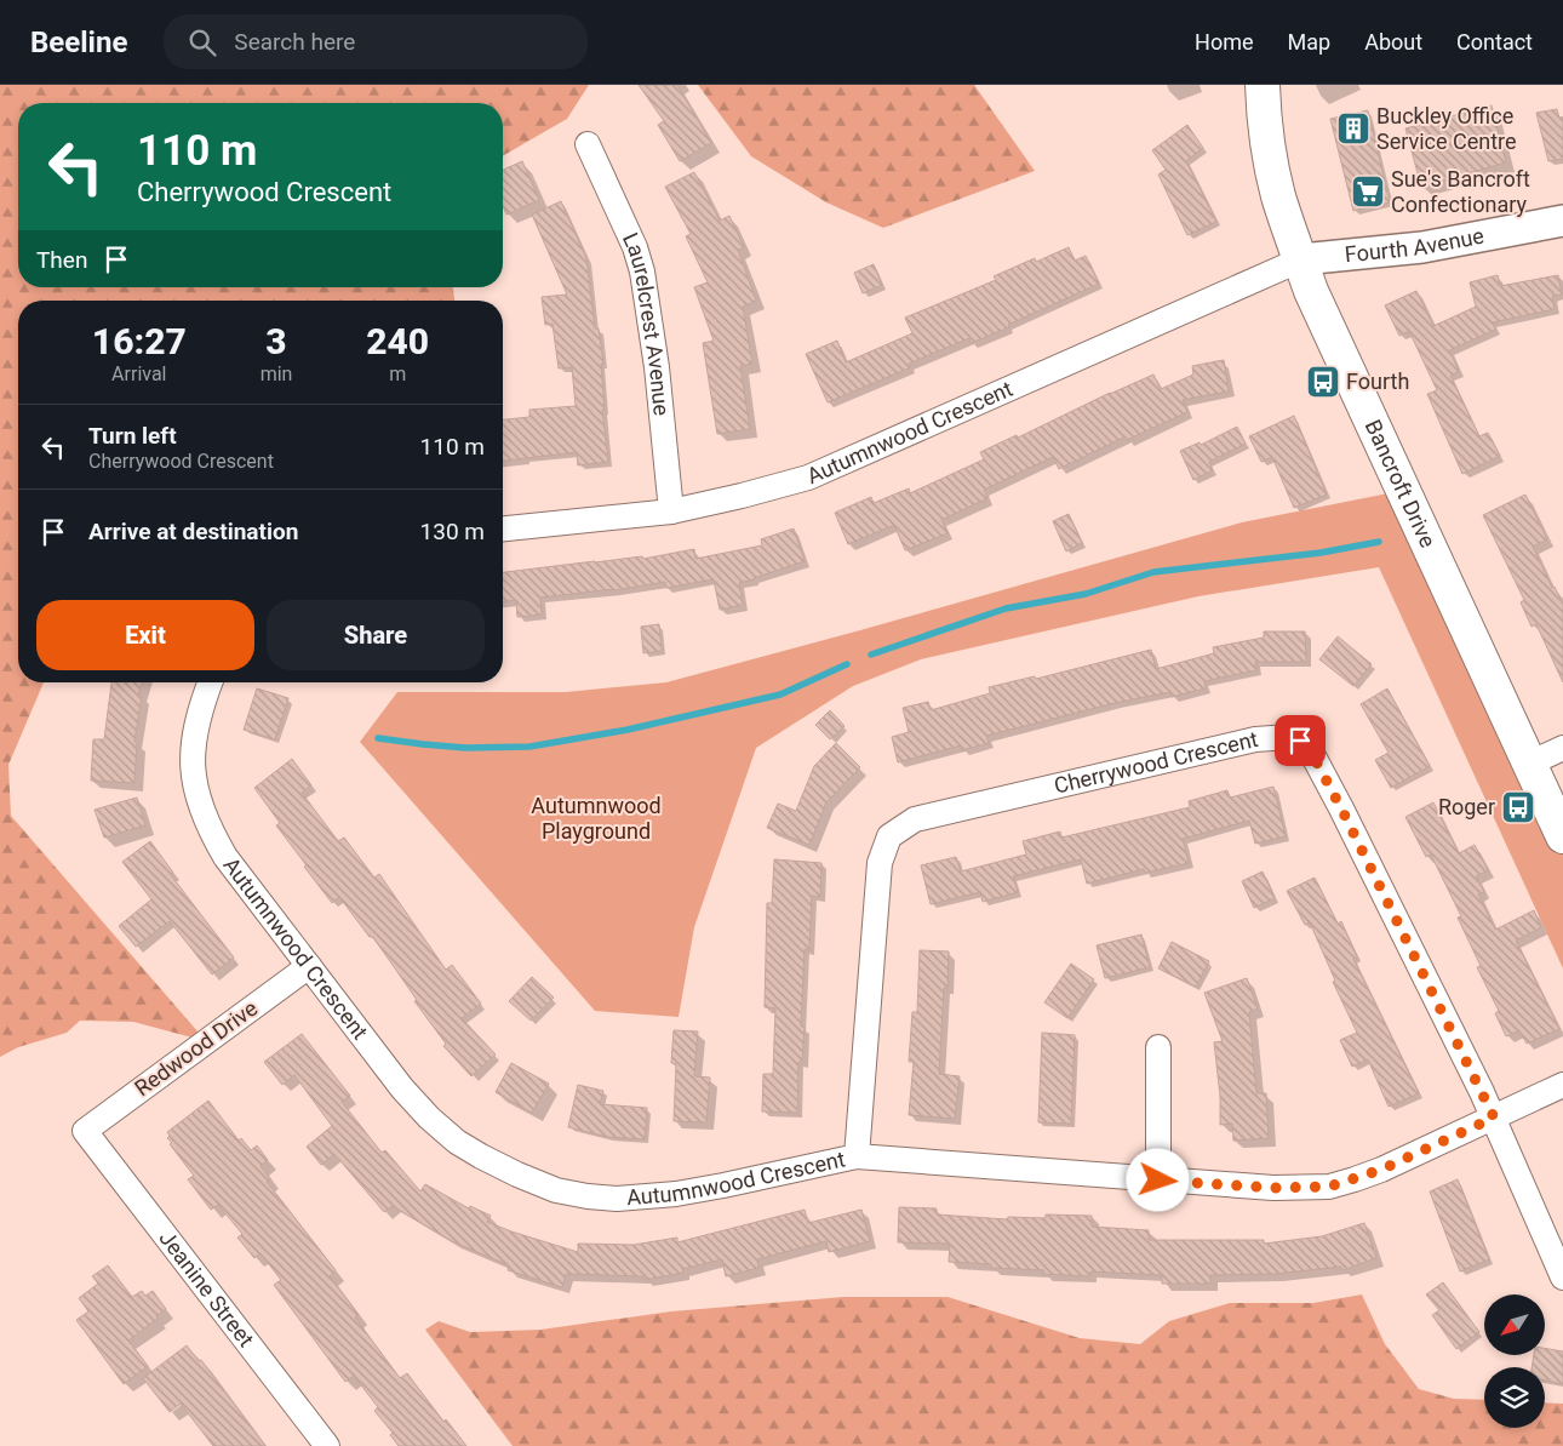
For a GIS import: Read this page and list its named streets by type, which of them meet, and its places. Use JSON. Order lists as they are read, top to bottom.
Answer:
{
  "streets": {
    "main road": ["Bancroft Drive"],
    "street": [
      "Fourth Avenue",
      "Laurelcrest Avenue",
      "Autumnwood Crescent",
      "Cherrywood Crescent",
      "Redwood Drive",
      "Jeanine Street"
    ]
  },
  "crossings": [
    ["Fourth Avenue", "Autumnwood Crescent"],
    ["Fourth Avenue", "Bancroft Drive"],
    ["Laurelcrest Avenue", "Autumnwood Crescent"],
    ["Autumnwood Crescent", "Bancroft Drive"],
    ["Autumnwood Crescent", "Cherrywood Crescent"],
    ["Autumnwood Crescent", "Redwood Drive"],
    ["Redwood Drive", "Jeanine Street"]
  ],
  "parks": ["Autumnwood Playground"],
  "places": {
    "building": ["Buckley Office Service Centre"],
    "supermarket": ["Sue's Bancroft Confectionary"],
    "bus stop": ["Fourth", "Roger"]
  },
  "north": "bottom left",
  "page": {
    "header": "Beeline",
    "search": "Search here",
    "nav": [
      "Home",
      "Map",
      "About",
      "Contact"
    ],
    "turn": ["110 m", "Cherrywood Crescent"],
    "then": "Then",
    "eta": [
      "16:27",
      "Arrival",
      "3",
      "min",
      "240",
      "m"
    ],
    "list": [
      {
        "name": "Turn left",
        "note": "Cherrywood Crescent",
        "value": "110 m"
      },
      {
        "name": "Arrive at destination",
        "value": "130 m"
      }
    ],
    "buttons": ["Exit", "Share"]
  }
}
